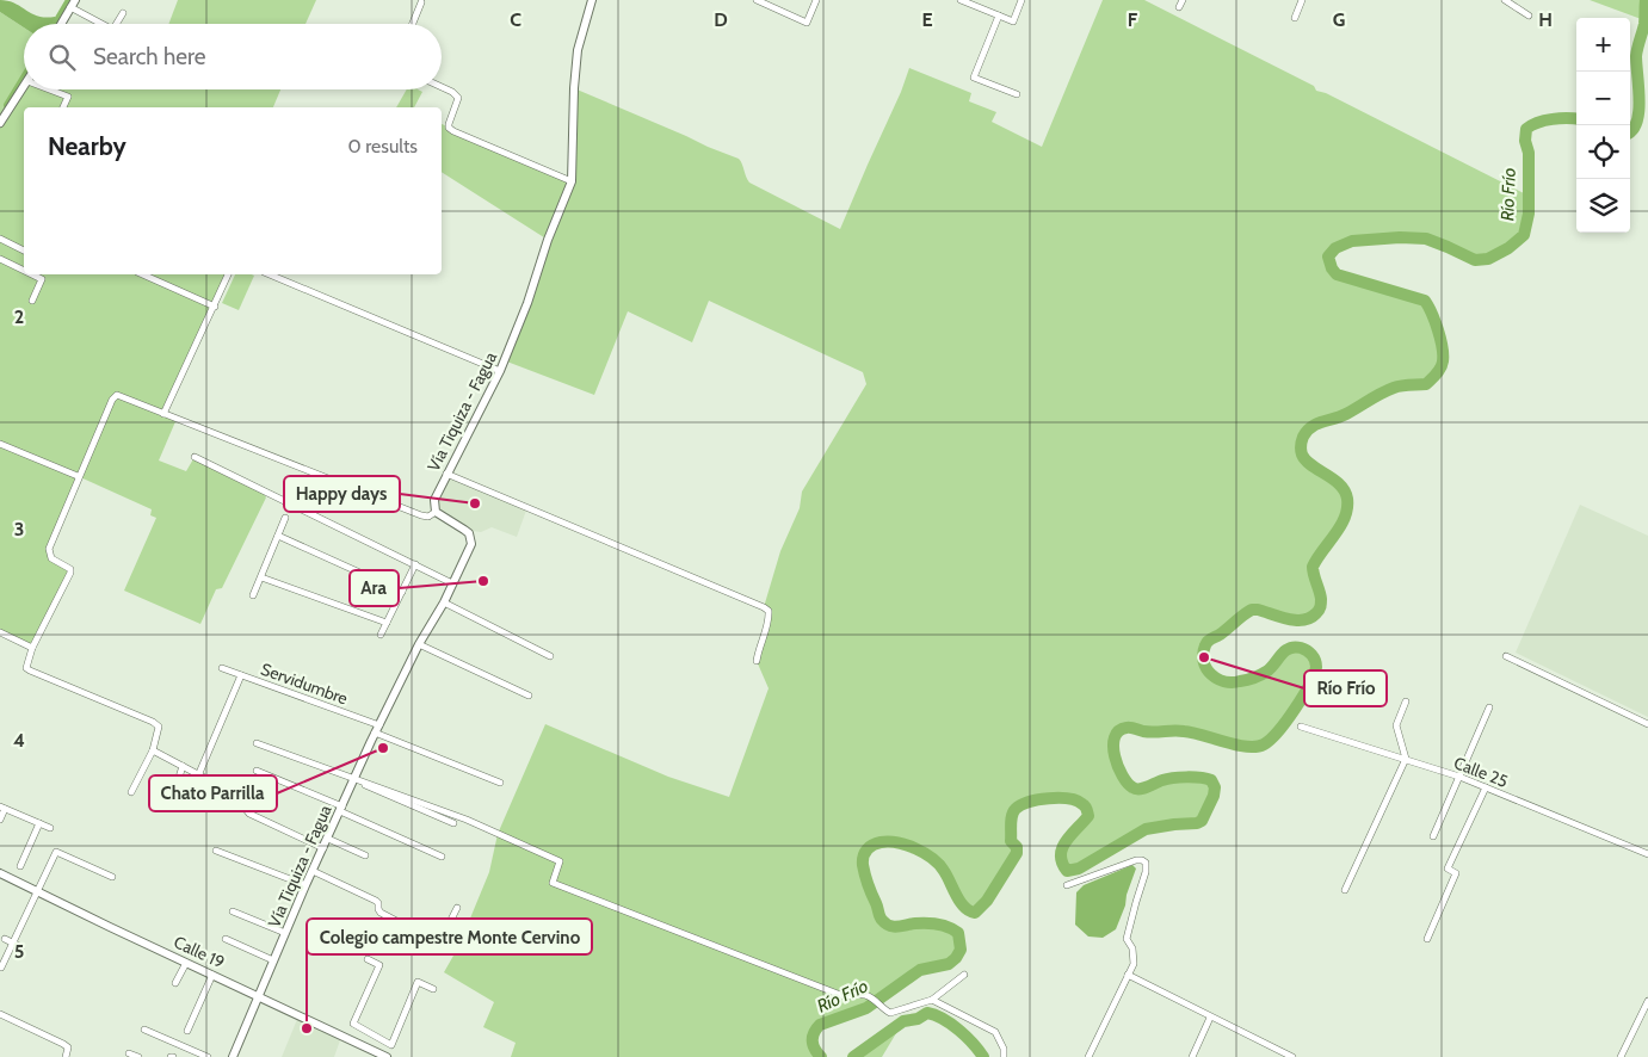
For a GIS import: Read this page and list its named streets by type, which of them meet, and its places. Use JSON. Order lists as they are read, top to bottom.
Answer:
{
  "streets": {
    "street": [
      "Vía Tiquiza - Fagua",
      "Servidumbre",
      "Calle 25",
      "Calle 19"
    ]
  },
  "crossings": [
    ["Vía Tiquiza - Fagua", "Servidumbre"],
    ["Vía Tiquiza - Fagua", "Calle 19"]
  ],
  "water": ["Río Frío"],
  "places": [
    "Happy days",
    "Ara",
    "Río Frío",
    "Chato Parrilla",
    "Colegio campestre Monte Cervino"
  ],
  "page": {
    "map_buttons": ["+", "−"],
    "search": "Search here",
    "heading": ["Nearby", "0 results"]
  },
  "grid": {
    "columns": [
      "C",
      "D",
      "E",
      "F",
      "G",
      "H"
    ],
    "rows": [
      "2",
      "3",
      "4",
      "5"
    ]
  }
}
